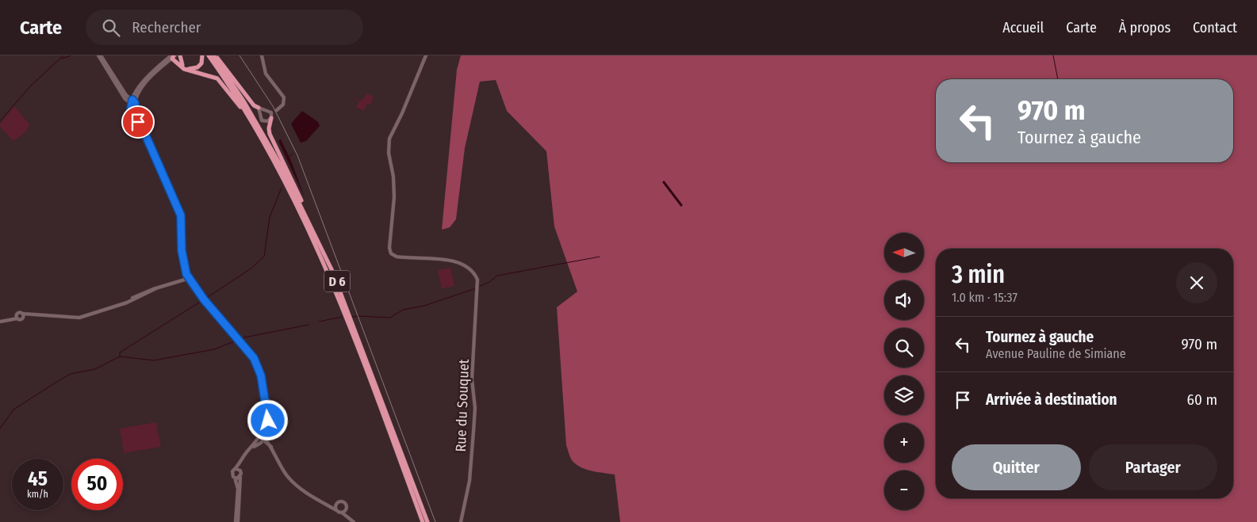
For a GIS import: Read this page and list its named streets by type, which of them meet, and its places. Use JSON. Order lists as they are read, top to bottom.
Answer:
{
  "streets": {
    "highway": ["D 6"],
    "street": ["Rue du Souquet"]
  },
  "north": "left",
  "page": {
    "header": "Carte",
    "search": "Rechercher",
    "nav": [
      "Accueil",
      "Carte",
      "À propos",
      "Contact"
    ],
    "turn": ["970 m", "Tournez à gauche"],
    "map_buttons": ["+", "−"],
    "heading": ["3 min", "1.0 km · 15:37"],
    "list": [
      {
        "name": "Tournez à gauche",
        "note": "Avenue Pauline de Simiane",
        "value": "970 m"
      },
      {
        "name": "Arrivée à destination",
        "value": "60 m"
      }
    ],
    "buttons": ["Quitter", "Partager"],
    "speed": "45 km/h",
    "limit": "50"
  }
}
